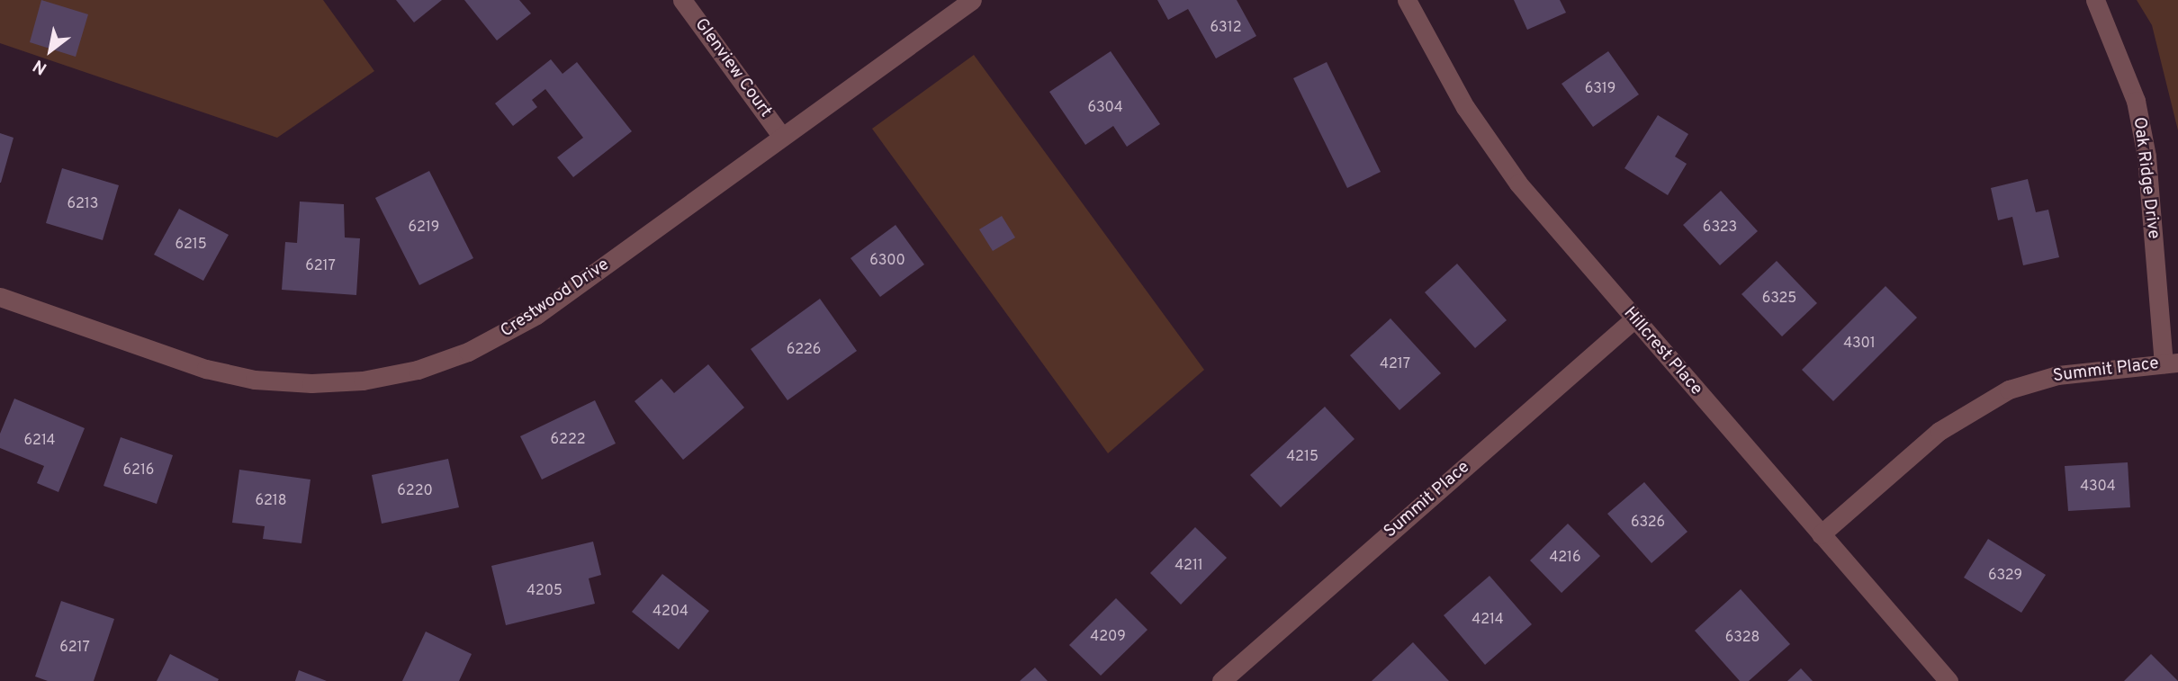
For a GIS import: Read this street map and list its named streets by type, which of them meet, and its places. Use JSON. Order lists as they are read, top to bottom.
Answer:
{
  "streets": {
    "street": [
      "Glenview Court",
      "Oak Ridge Drive",
      "Crestwood Drive",
      "Hillcrest Place",
      "Summit Place"
    ]
  },
  "crossings": [
    ["Glenview Court", "Crestwood Drive"],
    ["Oak Ridge Drive", "Summit Place"],
    ["Hillcrest Place", "Summit Place"]
  ],
  "house_numbers": [
    "6312",
    "6319",
    "6304",
    "6213",
    "6219",
    "6323",
    "6215",
    "6300",
    "6217",
    "6325",
    "4301",
    "6226",
    "4217",
    "6222",
    "6214",
    "4215",
    "6216",
    "4304",
    "6220",
    "6218",
    "6326",
    "4216",
    "4211",
    "6329",
    "4205",
    "4204",
    "4214",
    "4209",
    "6328",
    "6217"
  ],
  "north": "bottom left"
}
